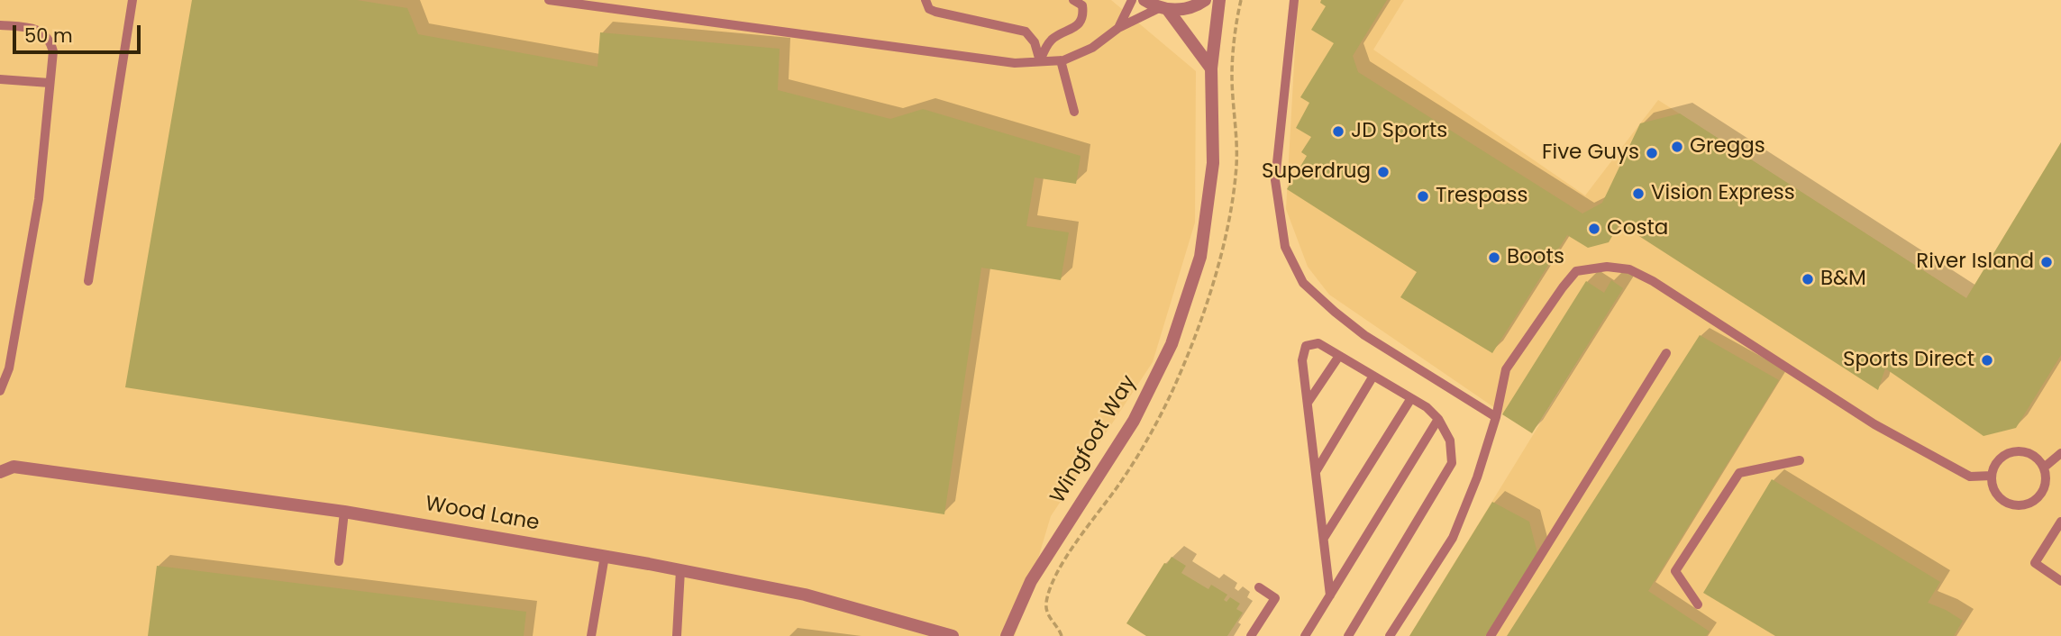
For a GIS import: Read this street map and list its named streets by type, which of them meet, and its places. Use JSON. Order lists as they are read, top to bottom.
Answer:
{
  "streets": {
    "street": ["Wingfoot Way", "Wood Lane"]
  },
  "places": [
    "JD Sports",
    "Greggs",
    "Five Guys",
    "Superdrug",
    "Vision Express",
    "Trespass",
    "Costa",
    "Boots",
    "River Island",
    "B&M",
    "Sports Direct"
  ],
  "scale_bar": "50 m"
}
